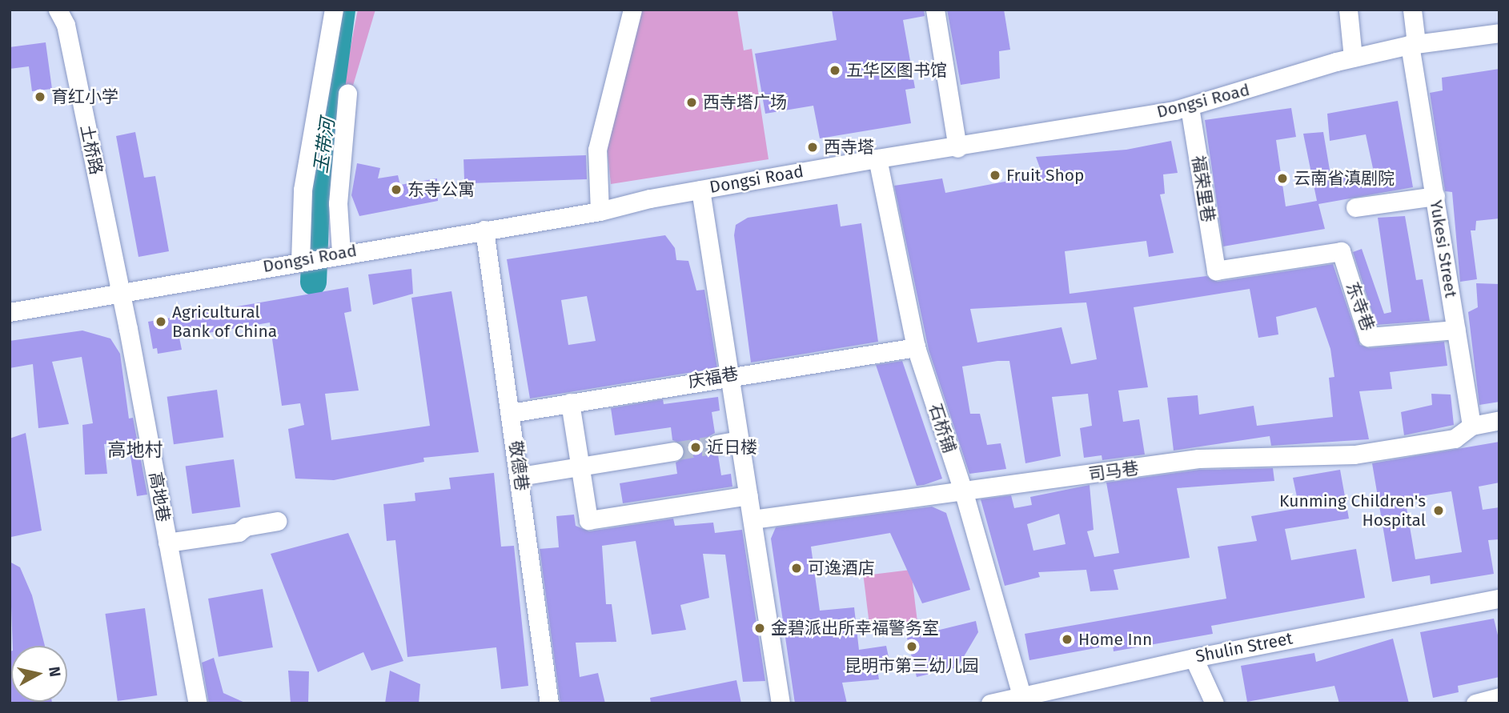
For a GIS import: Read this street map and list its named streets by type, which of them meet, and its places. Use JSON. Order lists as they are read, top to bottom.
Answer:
{
  "streets": {
    "street": [
      "Dongsi Road",
      "土桥路",
      "福荣里巷",
      "Yukesi Street",
      "东寺巷",
      "庆福巷",
      "石桥铺",
      "敬德巷",
      "司马巷",
      "高地巷",
      "Shulin Street"
    ]
  },
  "crossings": [
    ["Dongsi Road", "土桥路"],
    ["Dongsi Road", "福荣里巷"],
    ["Dongsi Road", "Yukesi Street"],
    ["Dongsi Road", "石桥铺"],
    ["Dongsi Road", "敬德巷"],
    ["Dongsi Road", "高地巷"],
    ["土桥路", "高地巷"],
    ["福荣里巷", "东寺巷"],
    ["Yukesi Street", "东寺巷"],
    ["Yukesi Street", "司马巷"],
    ["庆福巷", "石桥铺"],
    ["庆福巷", "敬德巷"],
    ["石桥铺", "司马巷"],
    ["石桥铺", "Shulin Street"]
  ],
  "districts": ["高地村"],
  "water": ["玉带河"],
  "places": [
    "五华区图书馆",
    "育红小学",
    "西寺塔广场",
    "西寺塔",
    "Fruit Shop",
    "云南省滇剧院",
    "东寺公寓",
    "Agricultural Bank of China",
    "近日楼",
    "Kunming Children's Hospital",
    "可逸酒店",
    "金碧派出所幸福警务室",
    "Home Inn",
    "昆明市第三幼儿园"
  ],
  "north": "right"
}
